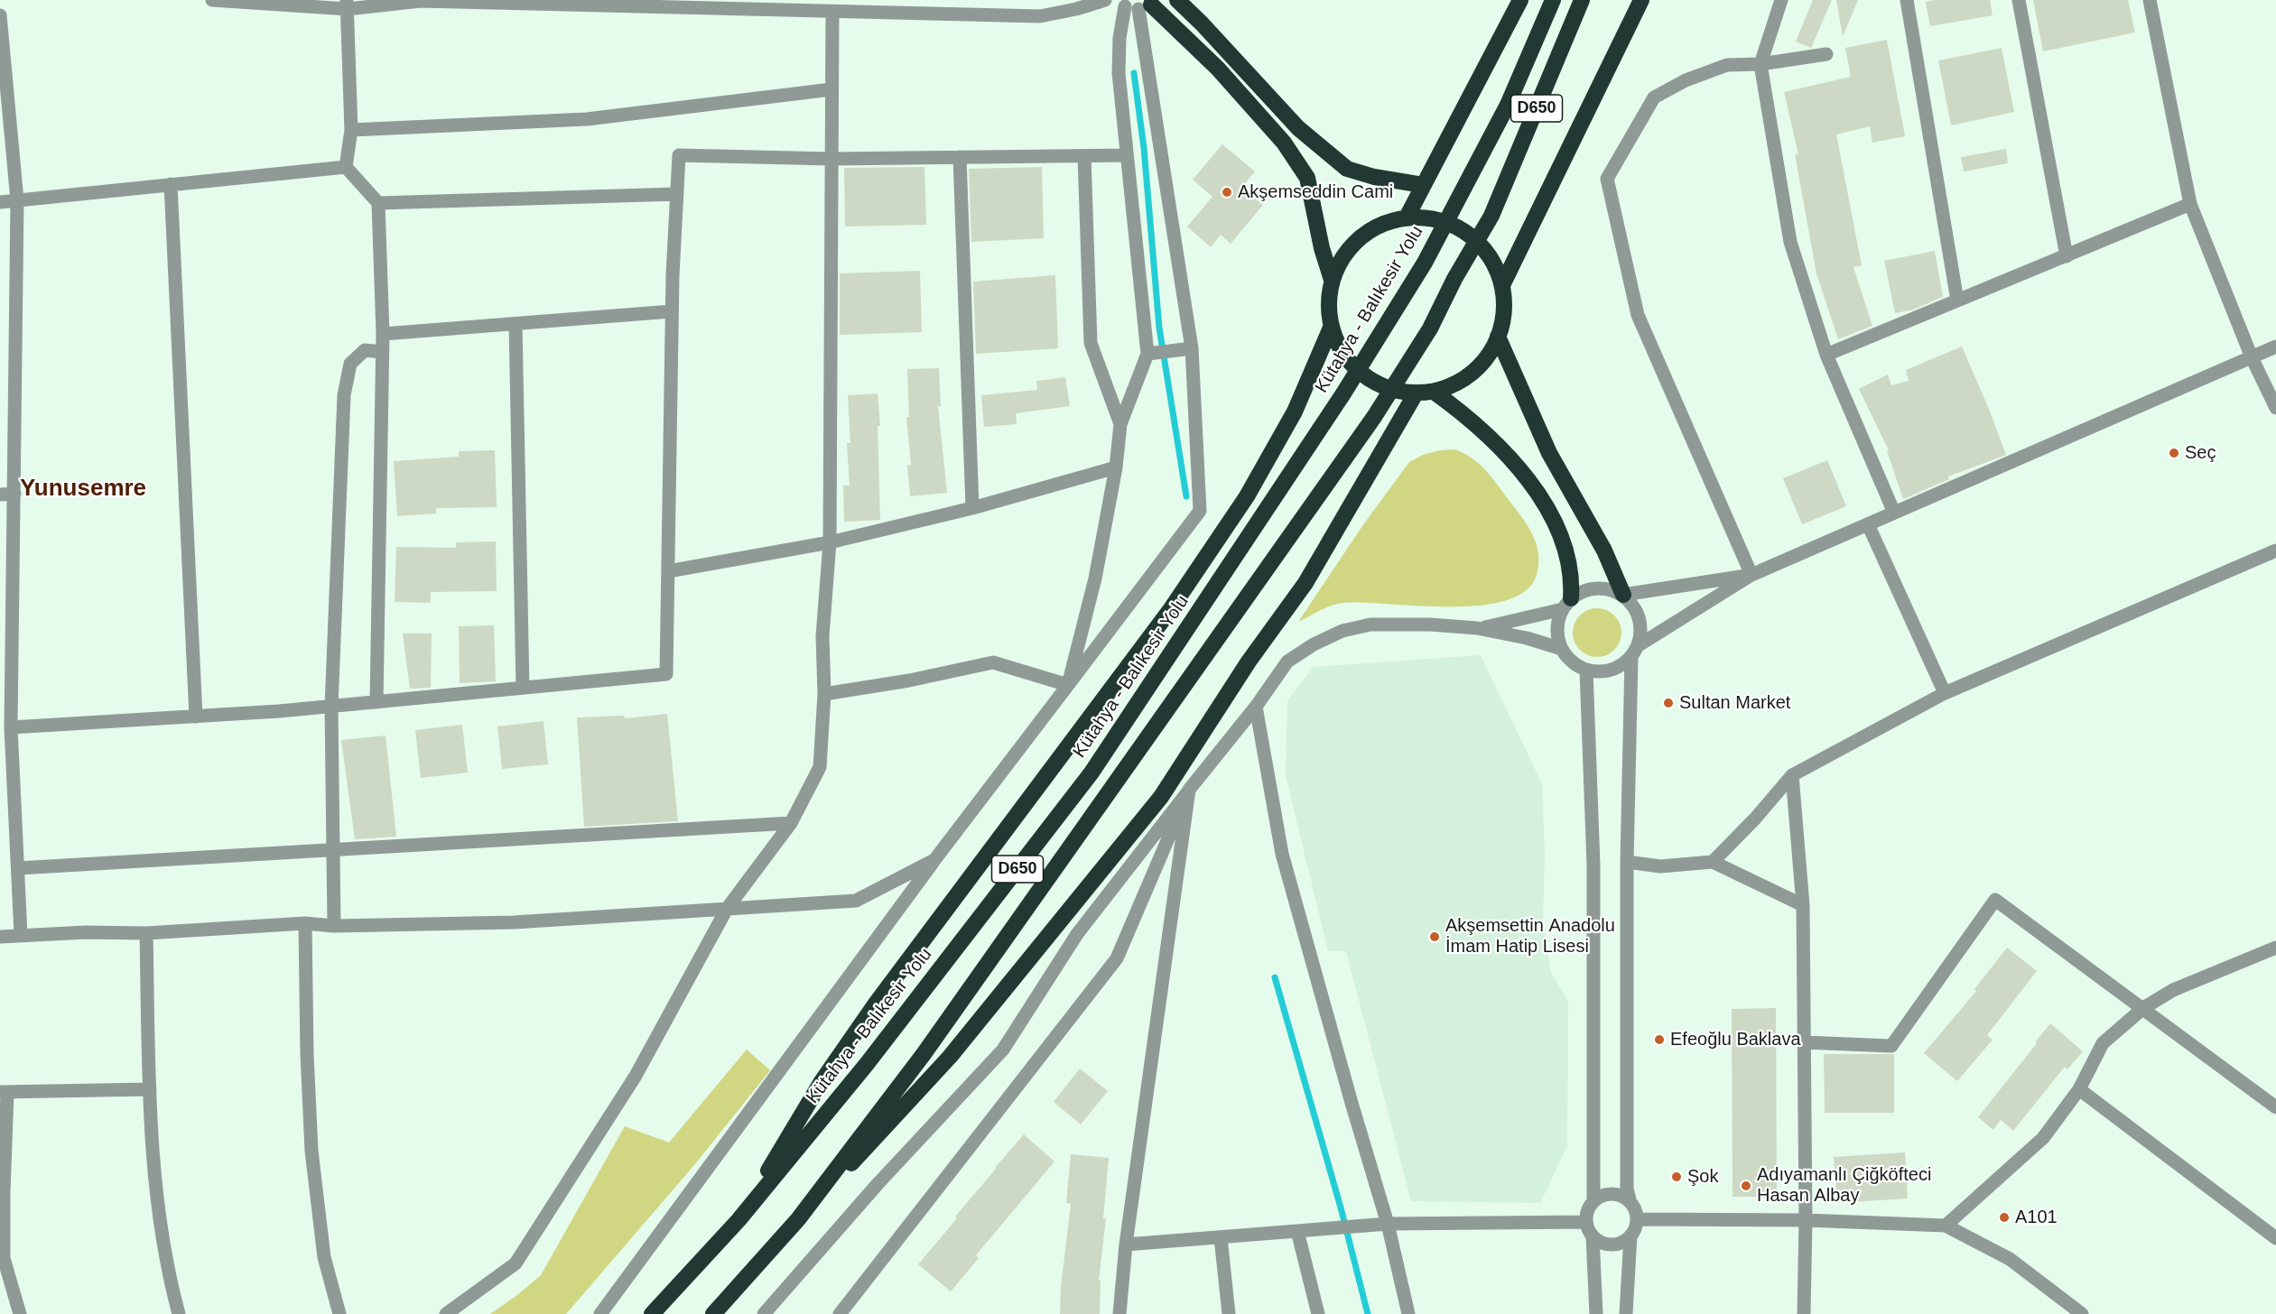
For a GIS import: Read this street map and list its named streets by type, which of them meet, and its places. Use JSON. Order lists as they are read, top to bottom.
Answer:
{
  "streets": {
    "highway": ["D650", "Kütahya - Balıkesir Yolu"]
  },
  "districts": ["Yunusemre"],
  "places": [
    "Akşemseddin Cami",
    "Seç",
    "Sultan Market",
    "Akşemsettin Anadolu İmam Hatip Lisesi",
    "Efeoğlu Baklava",
    "Şok",
    "Adıyamanlı Çiğköfteci Hasan Albay",
    "A101"
  ]
}
